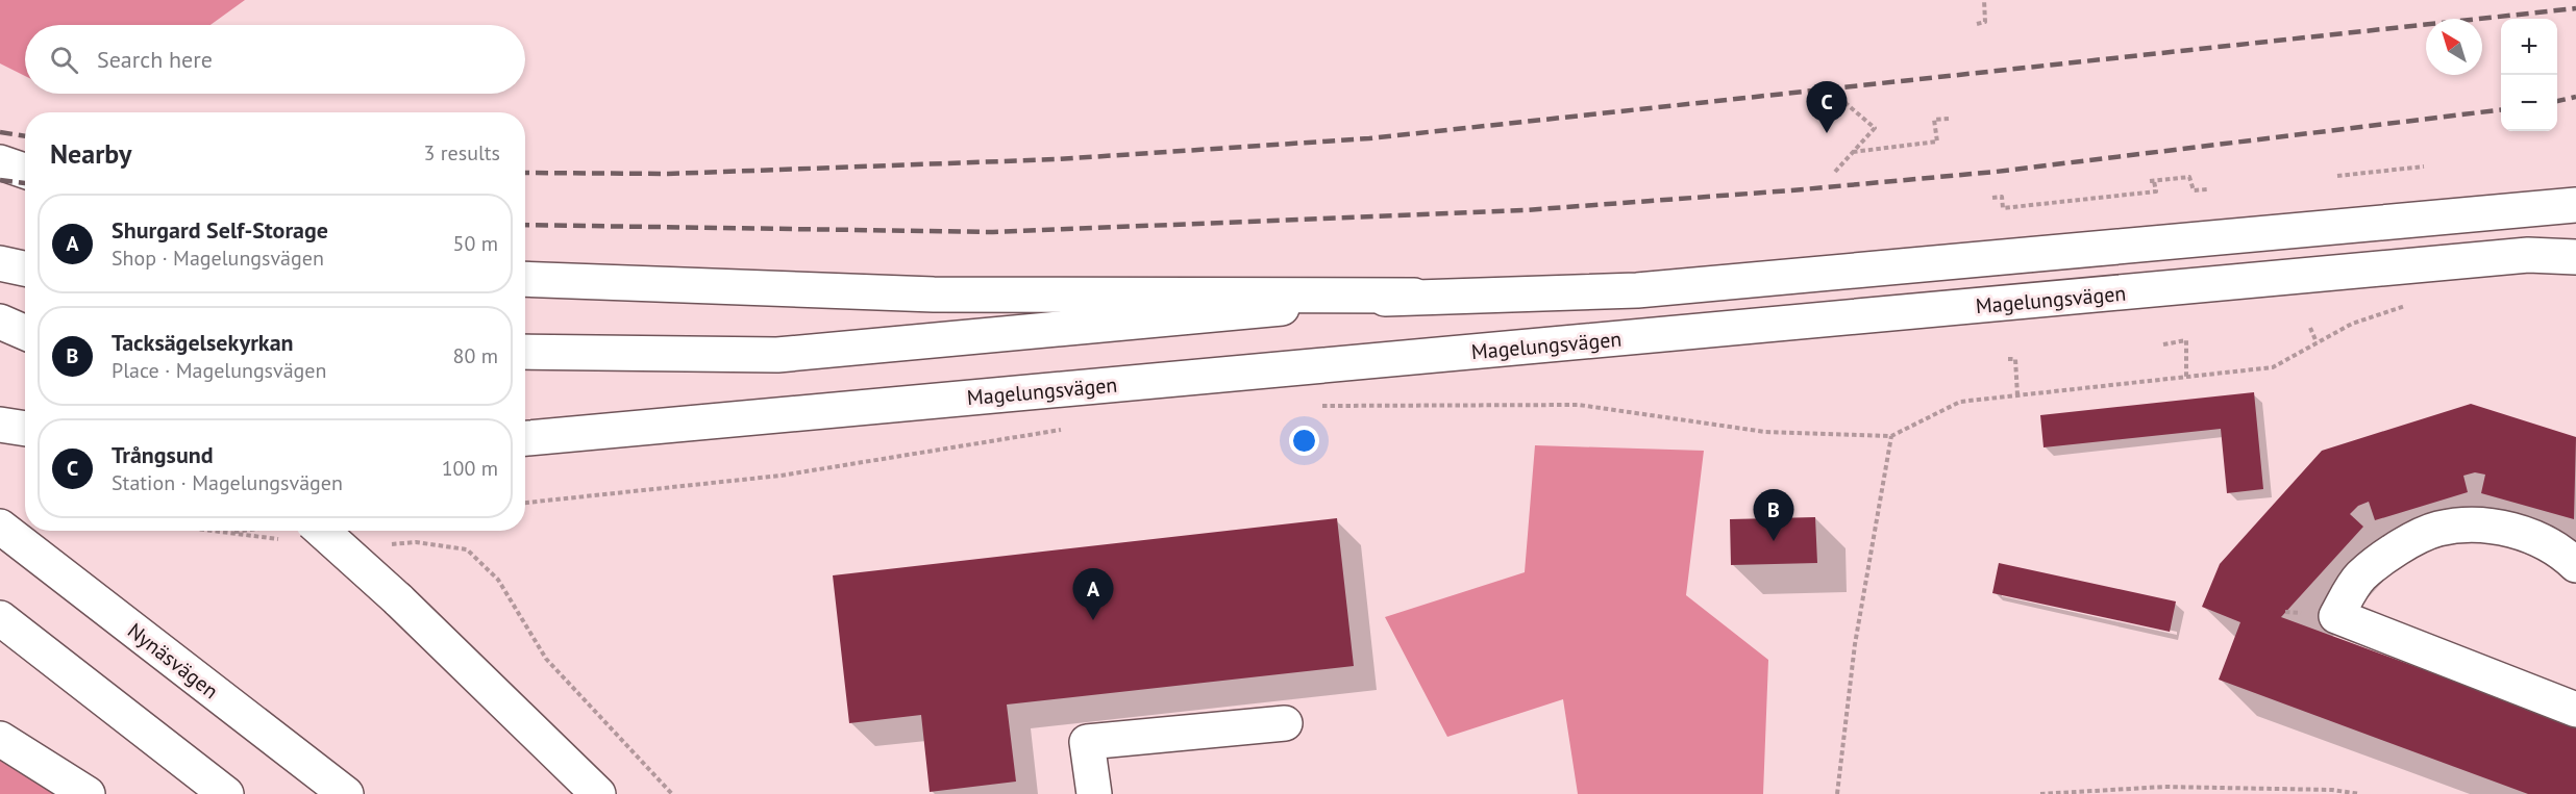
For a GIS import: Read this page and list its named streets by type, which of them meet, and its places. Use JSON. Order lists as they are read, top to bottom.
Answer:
{
  "streets": {
    "main road": ["Magelungsvägen", "Nynäsvägen"]
  },
  "north": "top left",
  "page": {
    "map_buttons": ["+", "−"],
    "search": "Search here",
    "pins": ["C", "B", "A"],
    "heading": ["Nearby", "3 results"],
    "list": [
      {
        "mark": "A",
        "name": "Shurgard Self-Storage",
        "note": "Shop · Magelungsvägen",
        "value": "50 m"
      },
      {
        "mark": "B",
        "name": "Tacksägelsekyrkan",
        "note": "Place · Magelungsvägen",
        "value": "80 m"
      },
      {
        "mark": "C",
        "name": "Trångsund",
        "note": "Station · Magelungsvägen",
        "value": "100 m"
      }
    ]
  }
}
